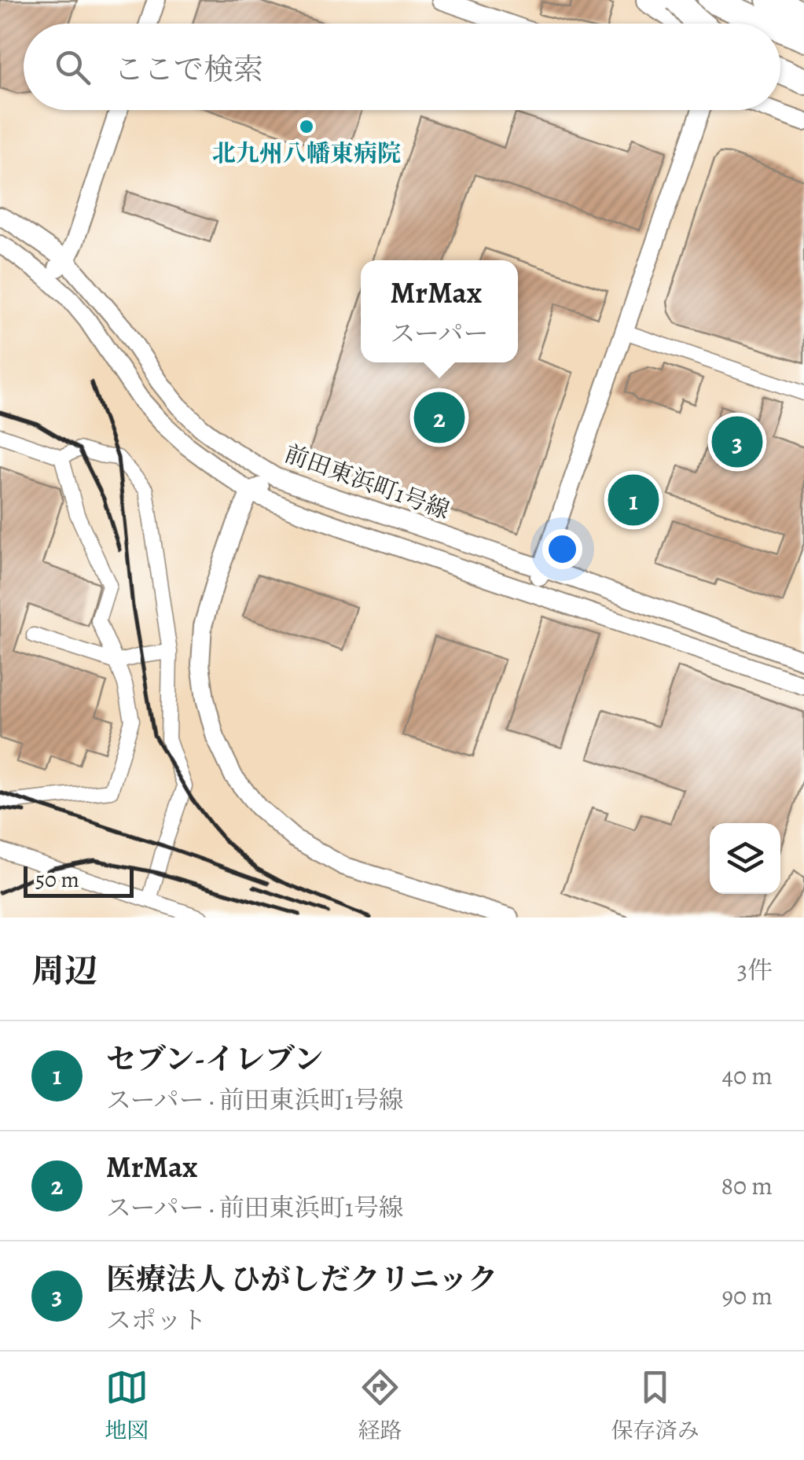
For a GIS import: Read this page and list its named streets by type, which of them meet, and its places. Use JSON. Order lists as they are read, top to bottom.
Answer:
{
  "streets": {
    "street": ["前田東浜町1号線"]
  },
  "places": ["北九州八幡東病院"],
  "scale_bar": "50 m",
  "page": {
    "search": "ここで検索",
    "popup": ["MrMax", "スーパー"],
    "pins": ["2", "3", "1"],
    "scale": "50 m",
    "heading": ["周辺", "3件"],
    "list": [
      {
        "mark": "1",
        "name": "セブン-イレブン",
        "note": "スーパー · 前田東浜町1号線",
        "value": "40 m"
      },
      {
        "mark": "2",
        "name": "MrMax",
        "note": "スーパー · 前田東浜町1号線",
        "value": "80 m"
      },
      {
        "mark": "3",
        "name": "医療法人 ひがしだクリニック",
        "note": "スポット",
        "value": "90 m"
      }
    ],
    "nav": ["地図", "経路", "保存済み"]
  }
}
